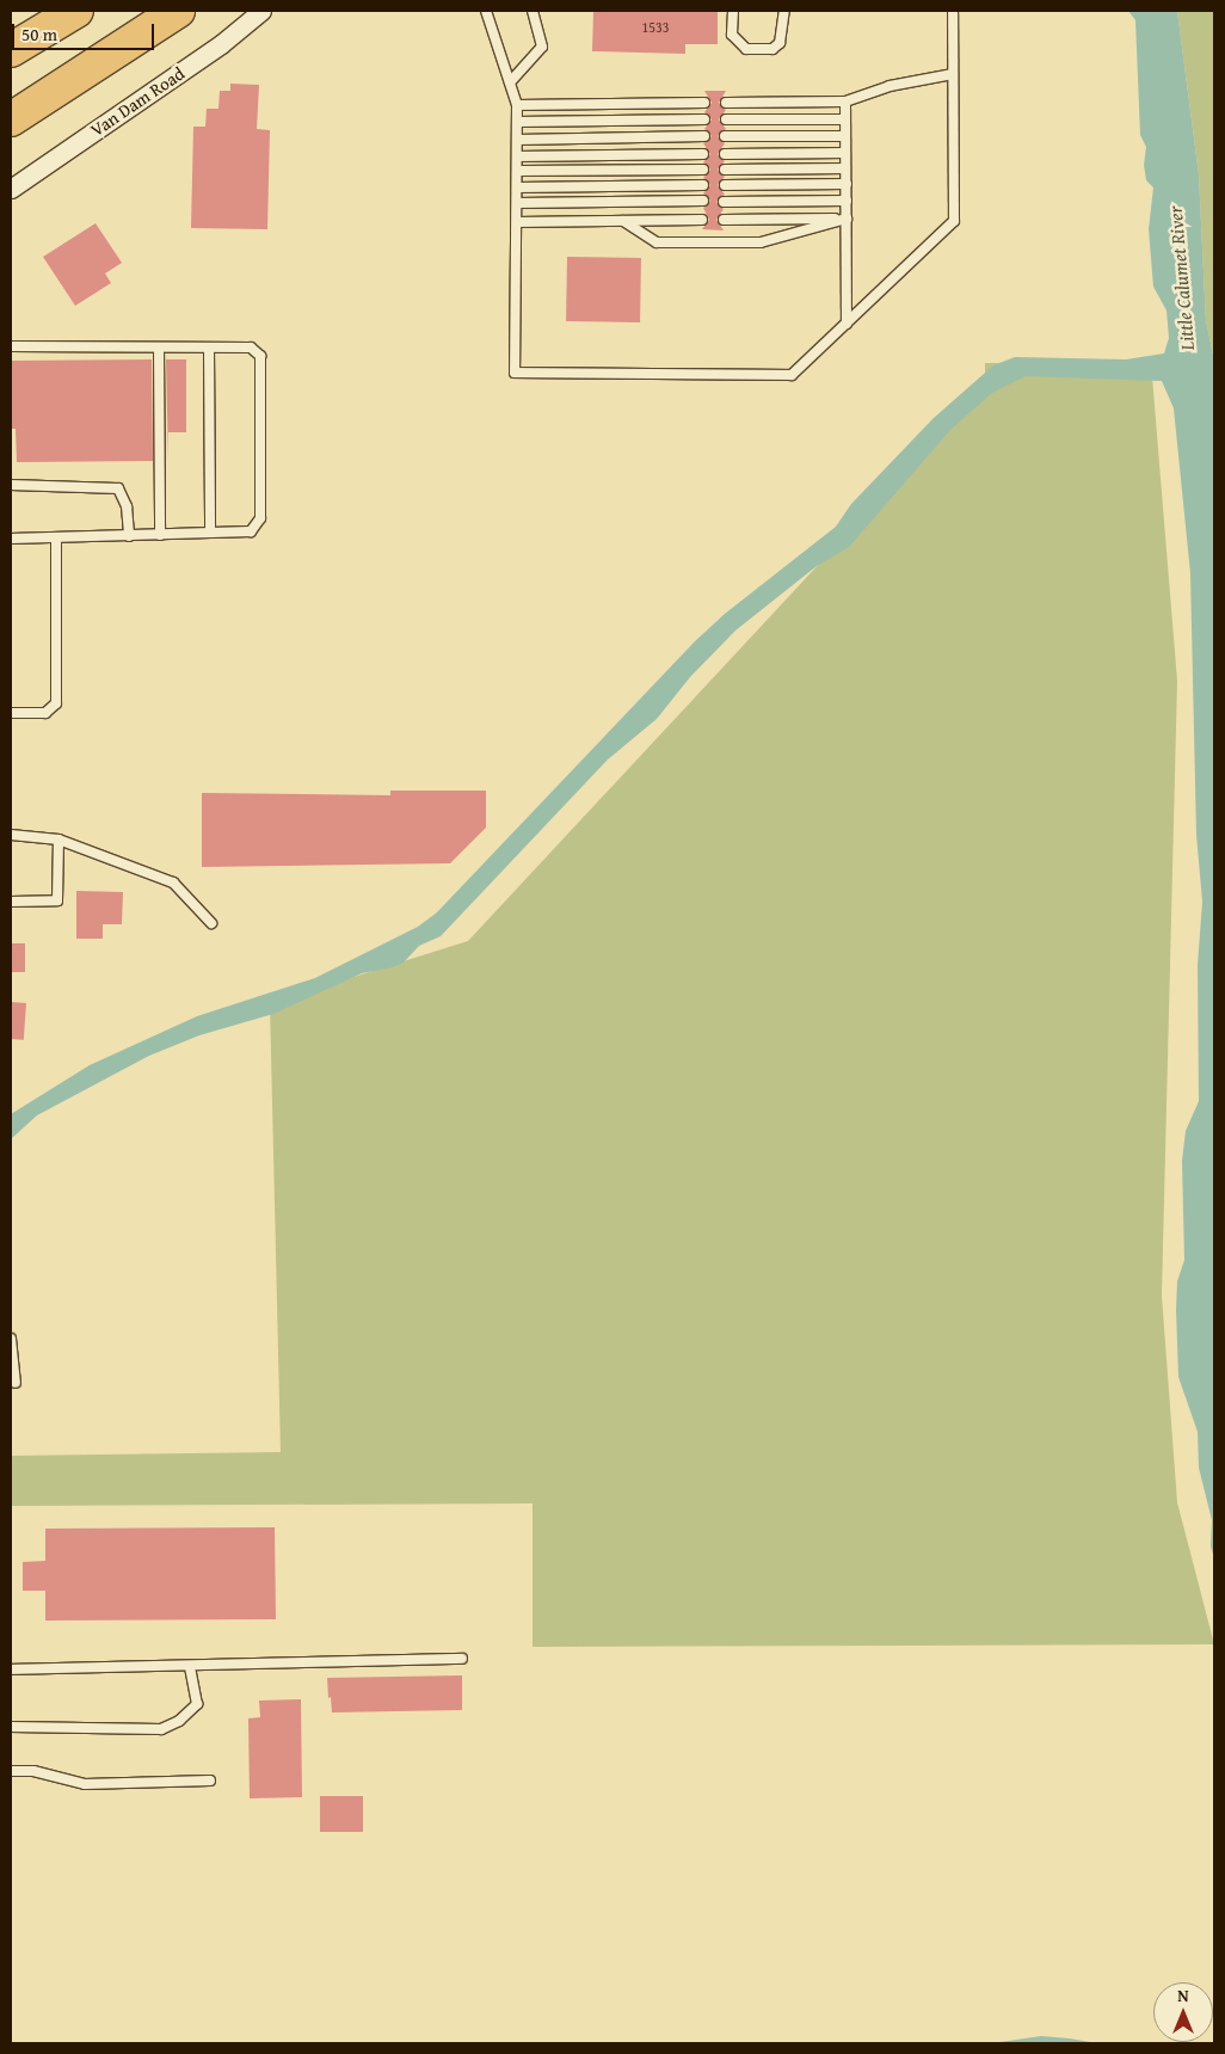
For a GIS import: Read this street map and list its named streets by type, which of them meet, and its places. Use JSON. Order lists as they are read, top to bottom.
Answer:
{
  "streets": {
    "street": ["Van Dam Road"]
  },
  "water": ["Little Calumet River"],
  "house_numbers": ["1533"],
  "scale_bar": "50 m",
  "north": "top"
}
